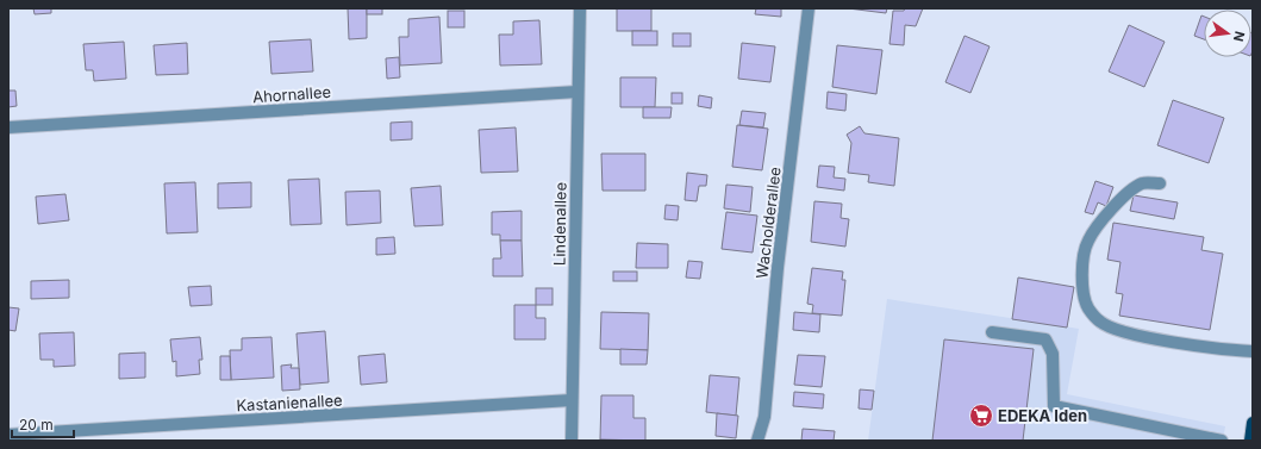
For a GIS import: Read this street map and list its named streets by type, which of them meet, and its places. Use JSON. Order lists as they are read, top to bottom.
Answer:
{
  "streets": {
    "street": [
      "Ahornallee",
      "Wacholderallee",
      "Lindenallee",
      "Kastanienallee"
    ]
  },
  "crossings": [
    ["Ahornallee", "Lindenallee"],
    ["Lindenallee", "Kastanienallee"]
  ],
  "places": {
    "supermarket": ["EDEKA Iden"]
  },
  "scale_bar": "20 m",
  "north": "right"
}
